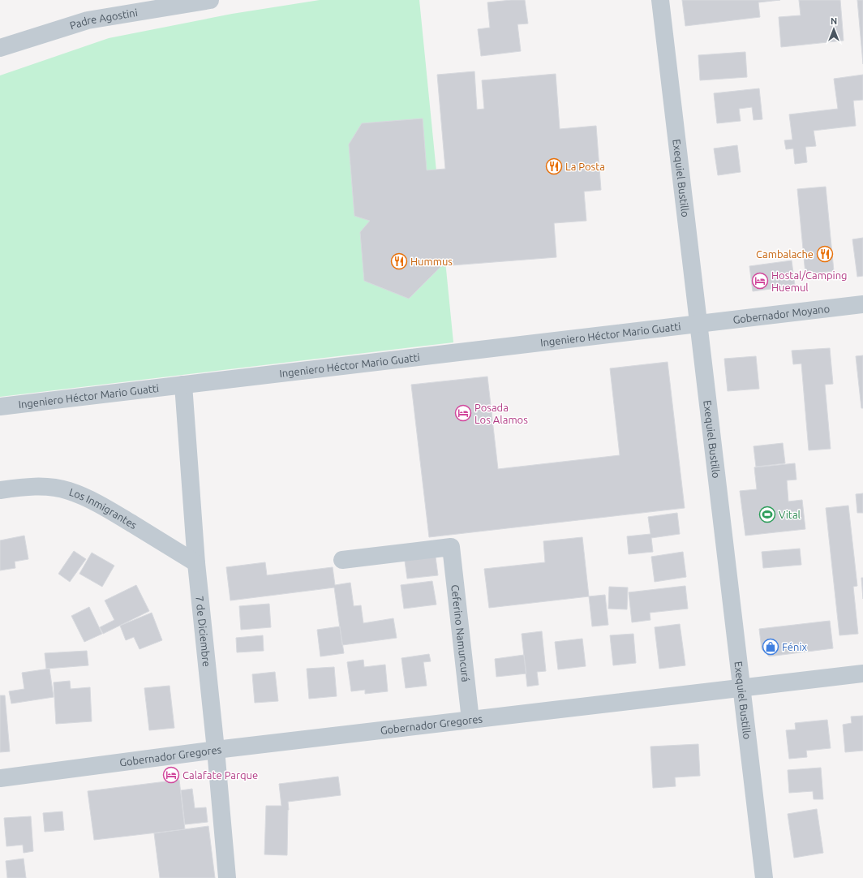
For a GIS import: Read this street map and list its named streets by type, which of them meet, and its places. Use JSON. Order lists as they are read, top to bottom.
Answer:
{
  "streets": {
    "street": [
      "Padre Agostini",
      "Exequiel Bustillo",
      "Gobernador Moyano",
      "Ingeniero Héctor Mario Guatti",
      "Los Inmigrantes",
      "7 de Diciembre",
      "Ceferino Namuncurá",
      "Gobernador Gregores"
    ]
  },
  "crossings": [
    ["Exequiel Bustillo", "Gobernador Moyano"],
    ["Exequiel Bustillo", "Ingeniero Héctor Mario Guatti"],
    ["Exequiel Bustillo", "Gobernador Gregores"],
    ["Gobernador Moyano", "Ingeniero Héctor Mario Guatti"],
    ["Ingeniero Héctor Mario Guatti", "7 de Diciembre"],
    ["Los Inmigrantes", "7 de Diciembre"],
    ["7 de Diciembre", "Gobernador Gregores"],
    ["Ceferino Namuncurá", "Gobernador Gregores"]
  ],
  "places": {
    "restaurant": ["La Posta", "Cambalache", "Hummus"],
    "hotel": ["Hostal/Camping Huemul", "Posada Los Alamos", "Calafate Parque"],
    "sports": ["Vital"],
    "shop": ["Fénix"]
  },
  "north": "top"
}
